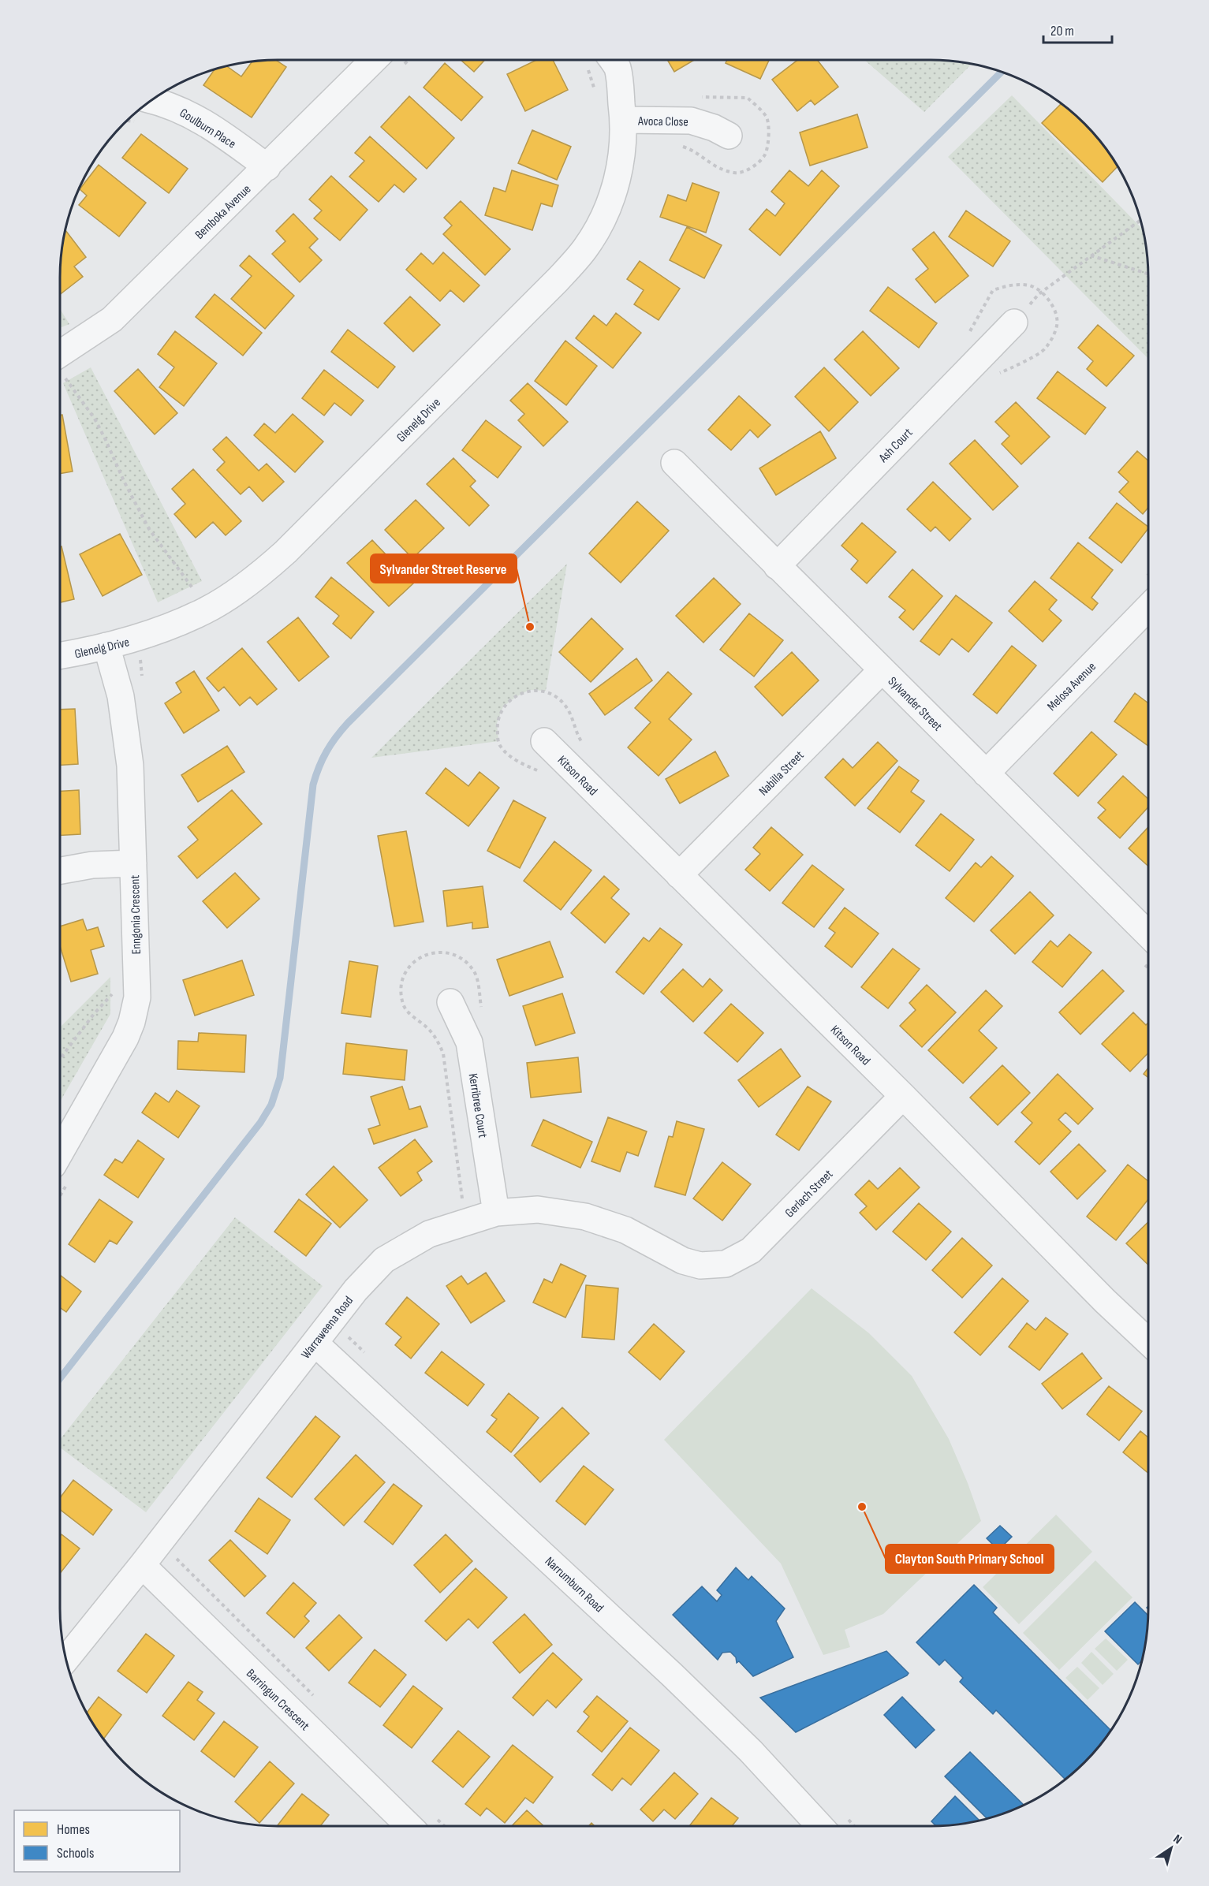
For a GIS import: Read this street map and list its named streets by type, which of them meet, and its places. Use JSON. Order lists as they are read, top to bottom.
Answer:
{
  "streets": {
    "street": [
      "Avoca Close",
      "Goulburn Place",
      "Bemboka Avenue",
      "Glenelg Drive",
      "Ash Court",
      "Melosa Avenue",
      "Sylvander Street",
      "Nabilla Street",
      "Kitson Road",
      "Enngonia Crescent",
      "Kerribree Court",
      "Gerlach Street",
      "Warraweena Road",
      "Narrumburn Road",
      "Barringun Crescent"
    ]
  },
  "crossings": [
    ["Avoca Close", "Glenelg Drive"],
    ["Goulburn Place", "Bemboka Avenue"],
    ["Glenelg Drive", "Enngonia Crescent"],
    ["Ash Court", "Sylvander Street"],
    ["Melosa Avenue", "Sylvander Street"],
    ["Sylvander Street", "Nabilla Street"],
    ["Nabilla Street", "Kitson Road"],
    ["Kitson Road", "Gerlach Street"],
    ["Kerribree Court", "Warraweena Road"],
    ["Gerlach Street", "Warraweena Road"],
    ["Warraweena Road", "Narrumburn Road"],
    ["Warraweena Road", "Barringun Crescent"]
  ],
  "places": ["Sylvander Street Reserve", "Clayton South Primary School"],
  "legend": ["Homes", "Schools"],
  "scale_bar": "20 m",
  "north": "top right"
}
